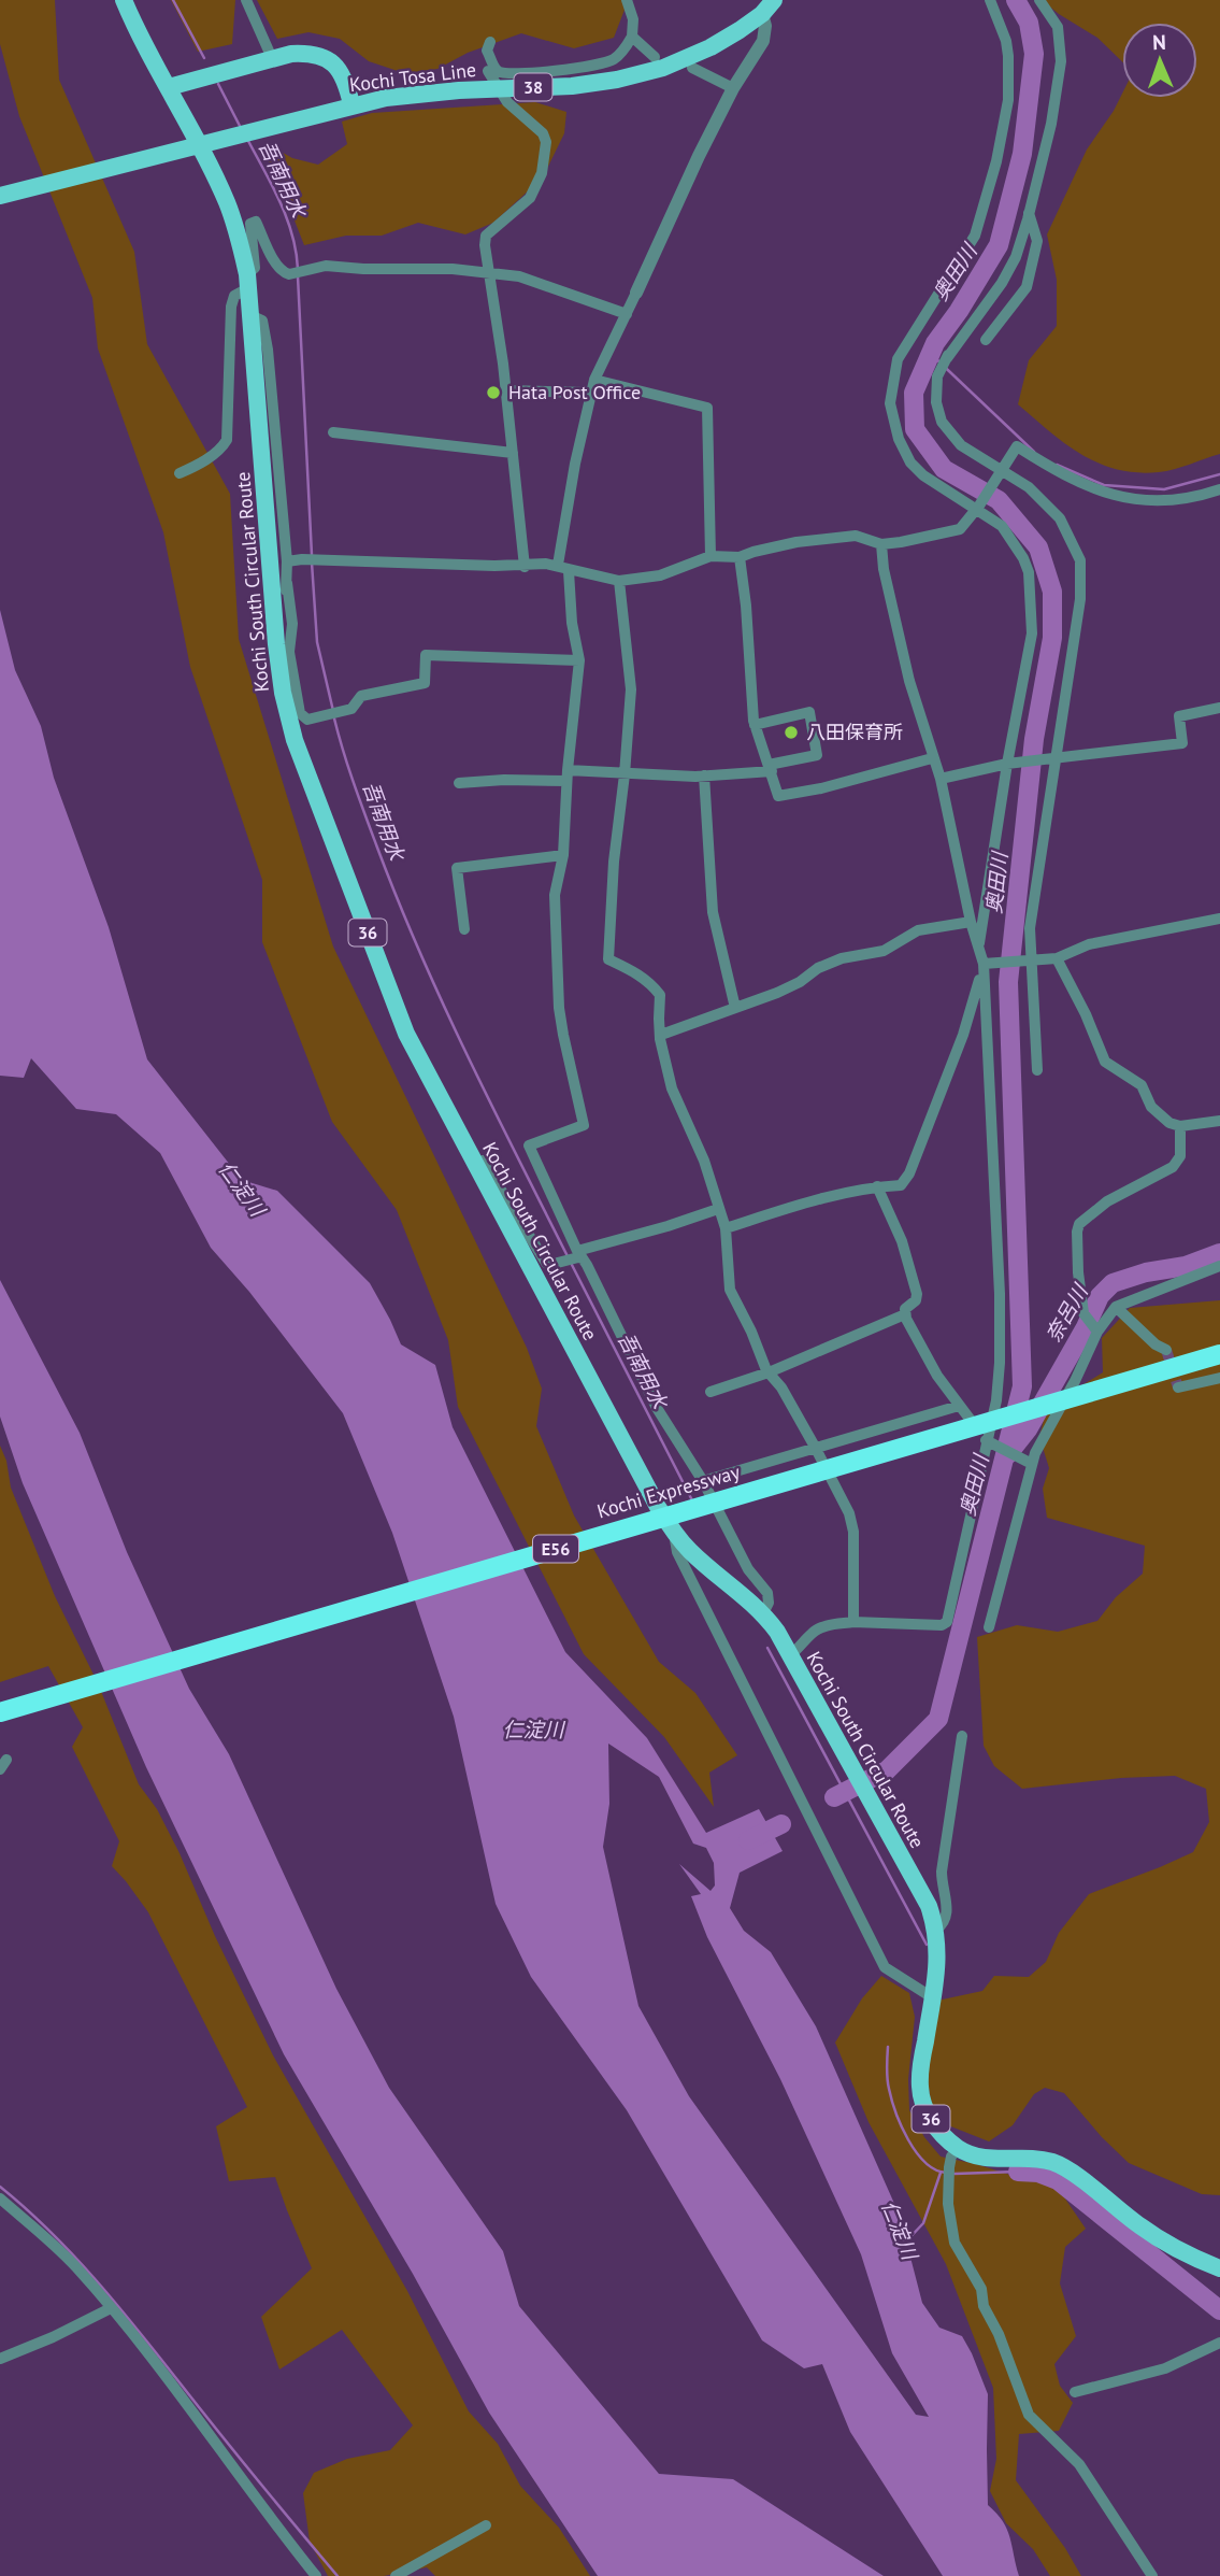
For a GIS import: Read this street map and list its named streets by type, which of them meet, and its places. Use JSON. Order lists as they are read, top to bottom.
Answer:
{
  "streets": {
    "highway": ["Kochi Expressway", "E56"],
    "main road": [
      "Kochi Tosa Line",
      "38",
      "Kochi South Circular Route",
      "36"
    ]
  },
  "water": [
    "吾南用水",
    "奥田川",
    "仁淀川",
    "奈呂川"
  ],
  "places": ["Hata Post Office", "八田保育所"],
  "north": "top"
}
